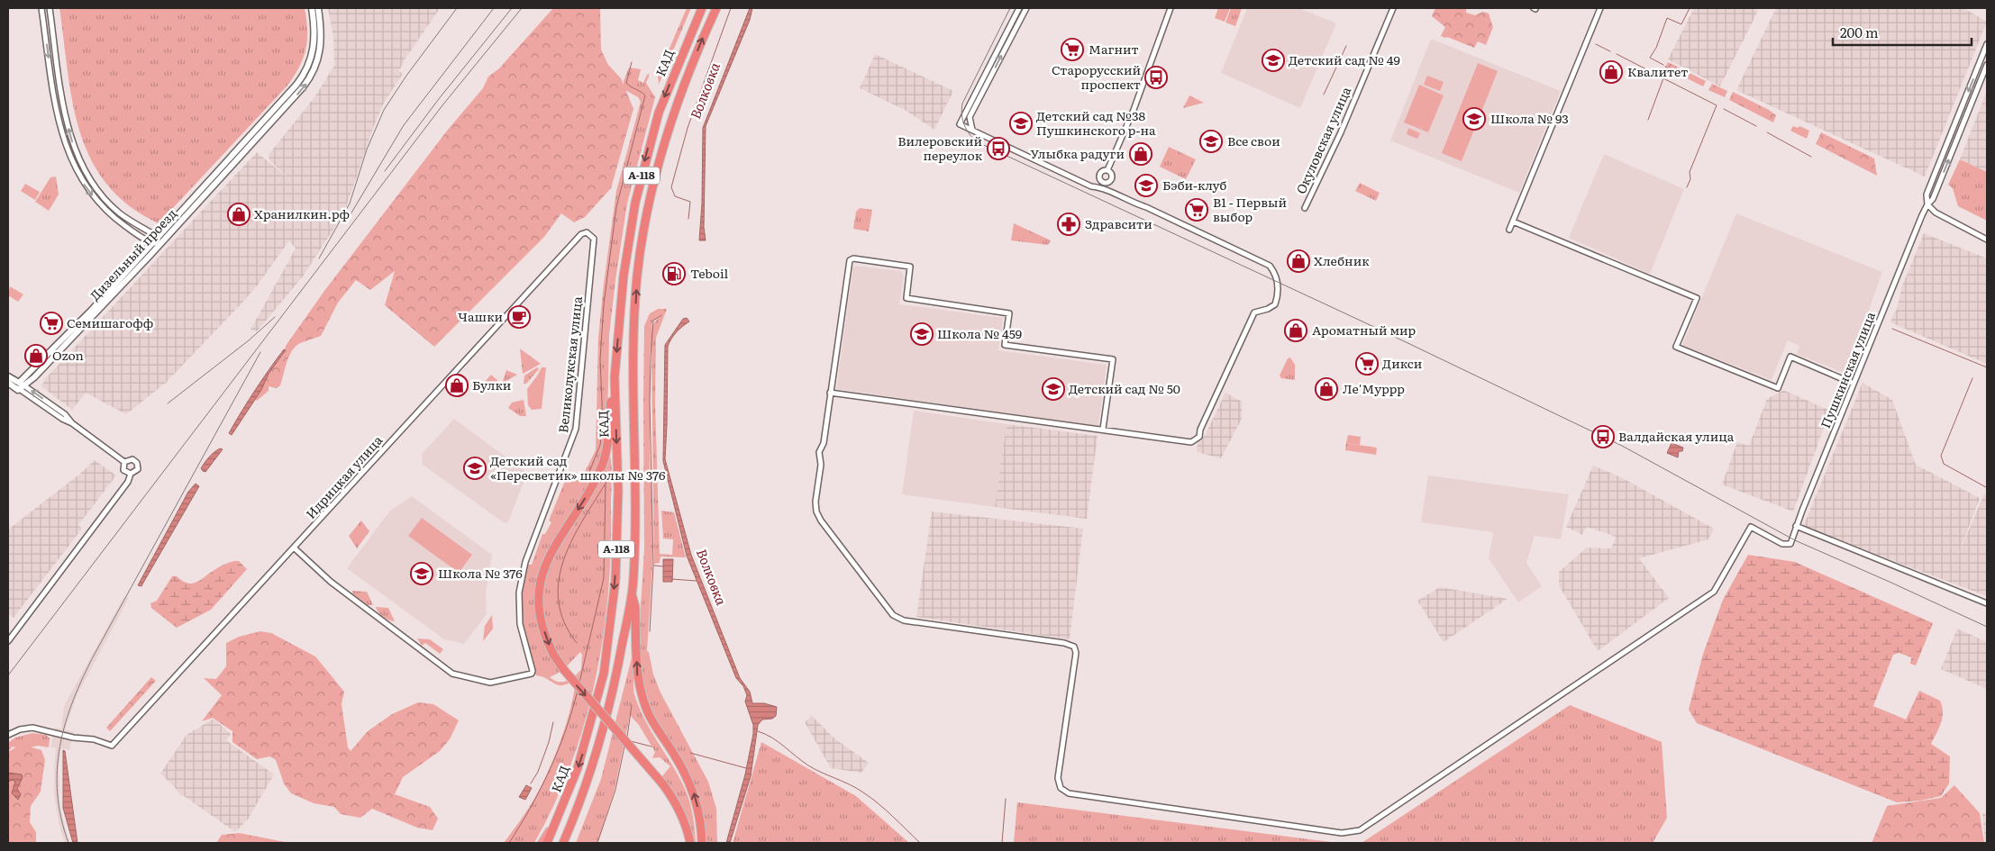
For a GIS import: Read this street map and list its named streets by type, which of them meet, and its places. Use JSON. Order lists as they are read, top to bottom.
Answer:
{
  "streets": {
    "highway": ["КАД", "А-118"],
    "street": [
      "Окуловская улица",
      "Дизельный проезд",
      "Великолукская улица",
      "Пушкинская улица",
      "Идрицкая улица"
    ]
  },
  "crossings": [
    ["Великолукская улица", "Идрицкая улица"]
  ],
  "water": ["Волковка"],
  "places": {
    "supermarket": [
      "Магнит",
      "В1 - Первый выбор",
      "Семишагофф",
      "Дикси"
    ],
    "school or university": [
      "Детский сад № 49",
      "Школа № 93",
      "Детский сад №38 Пушкинского р-на",
      "Все свои",
      "Бэби-клуб",
      "Школа № 459",
      "Детский сад № 50",
      "Детский сад «Пересветик» школы № 376",
      "Школа № 376"
    ],
    "shop": [
      "Квалитет",
      "Улыбка радуги",
      "Хранилкин.рф",
      "Хлебник",
      "Ароматный мир",
      "Ozon",
      "Булки",
      "Ле'Муррр"
    ],
    "bus stop": ["Старорусский проспект", "Вилеровский переулок", "Валдайская улица"],
    "pharmacy": ["Здравсити"],
    "fuel station": ["Teboil"],
    "cafe": ["Чашки"]
  },
  "scale_bar": "200 m"
}
